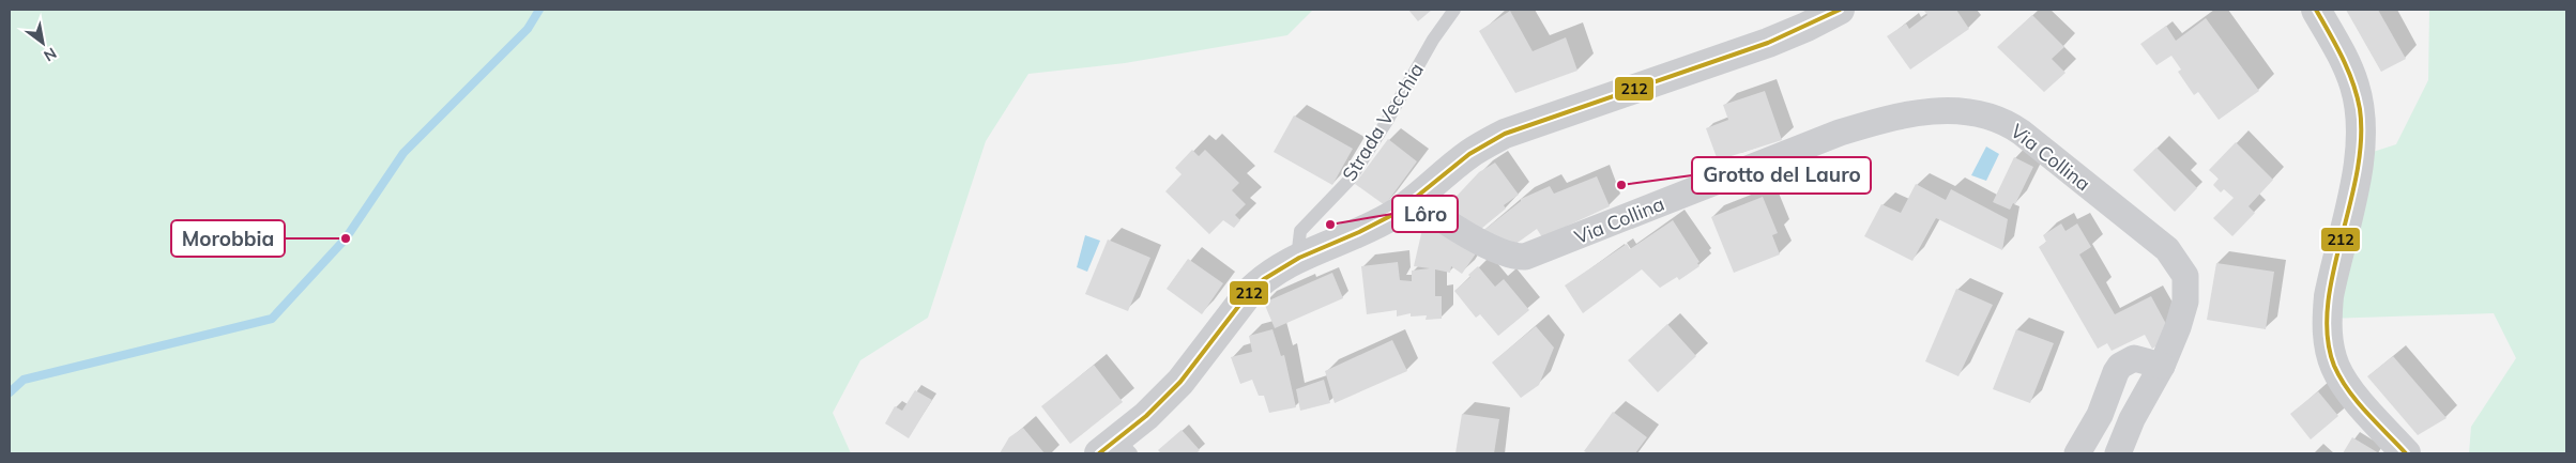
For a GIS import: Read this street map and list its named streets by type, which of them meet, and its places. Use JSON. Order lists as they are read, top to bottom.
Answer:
{
  "streets": {
    "street": ["Via Collina"],
    "lane": ["Strada Vecchia"]
  },
  "places": ["Grotto del Lauro", "Lôro", "Morobbia"],
  "lines": ["transit line 212"],
  "north": "bottom right"
}
